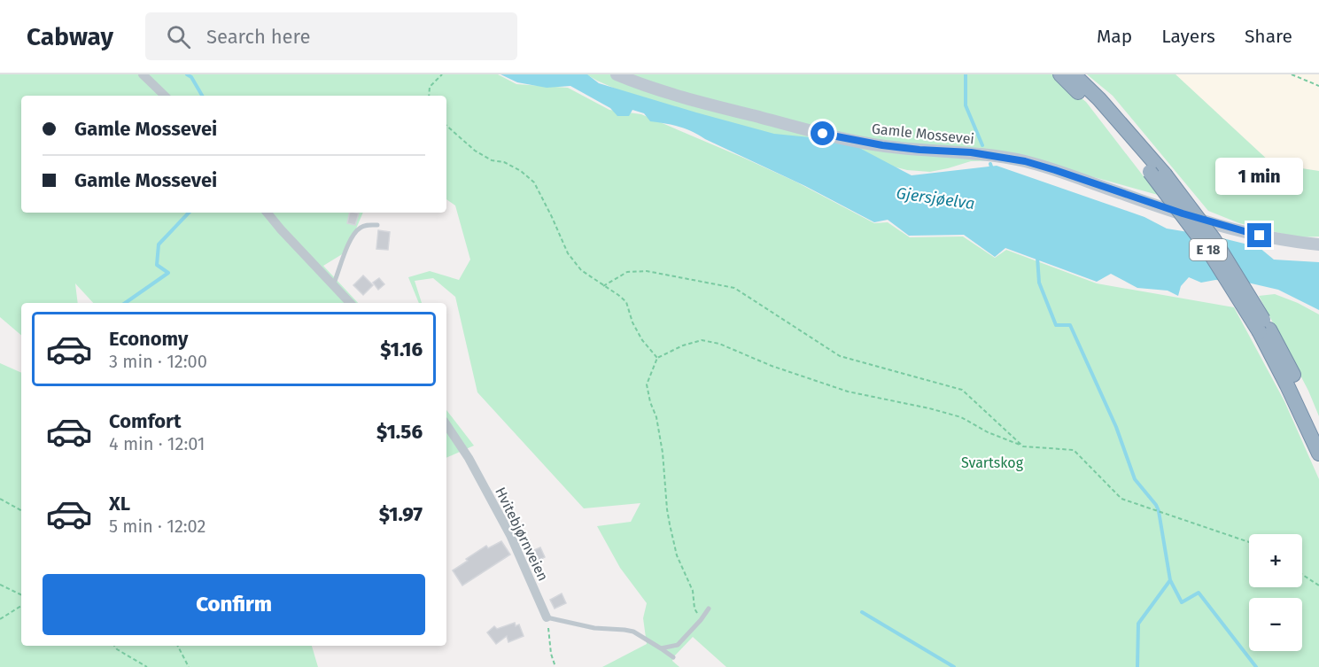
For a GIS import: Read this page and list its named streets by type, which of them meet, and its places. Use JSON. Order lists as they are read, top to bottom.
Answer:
{
  "streets": {
    "highway": ["E 18"],
    "main road": ["Gamle Mossevei"],
    "street": ["Hvitebjørnveien"]
  },
  "water": ["Gjersjøelva"],
  "parks": ["Svartskog"],
  "page": {
    "header": "Cabway",
    "search": "Search here",
    "nav": ["Map", "Layers", "Share"],
    "banner": ["Gamle Mossevei", "Gamle Mossevei"],
    "bubble": "1 min",
    "list": [
      {
        "name": "Economy",
        "note": "3 min · 12:00",
        "value": "$1.16"
      },
      {
        "name": "Comfort",
        "note": "4 min · 12:01",
        "value": "$1.56"
      },
      {
        "name": "XL",
        "note": "5 min · 12:02",
        "value": "$1.97"
      }
    ],
    "map_buttons": ["+", "−"],
    "buttons": "Confirm"
  }
}
